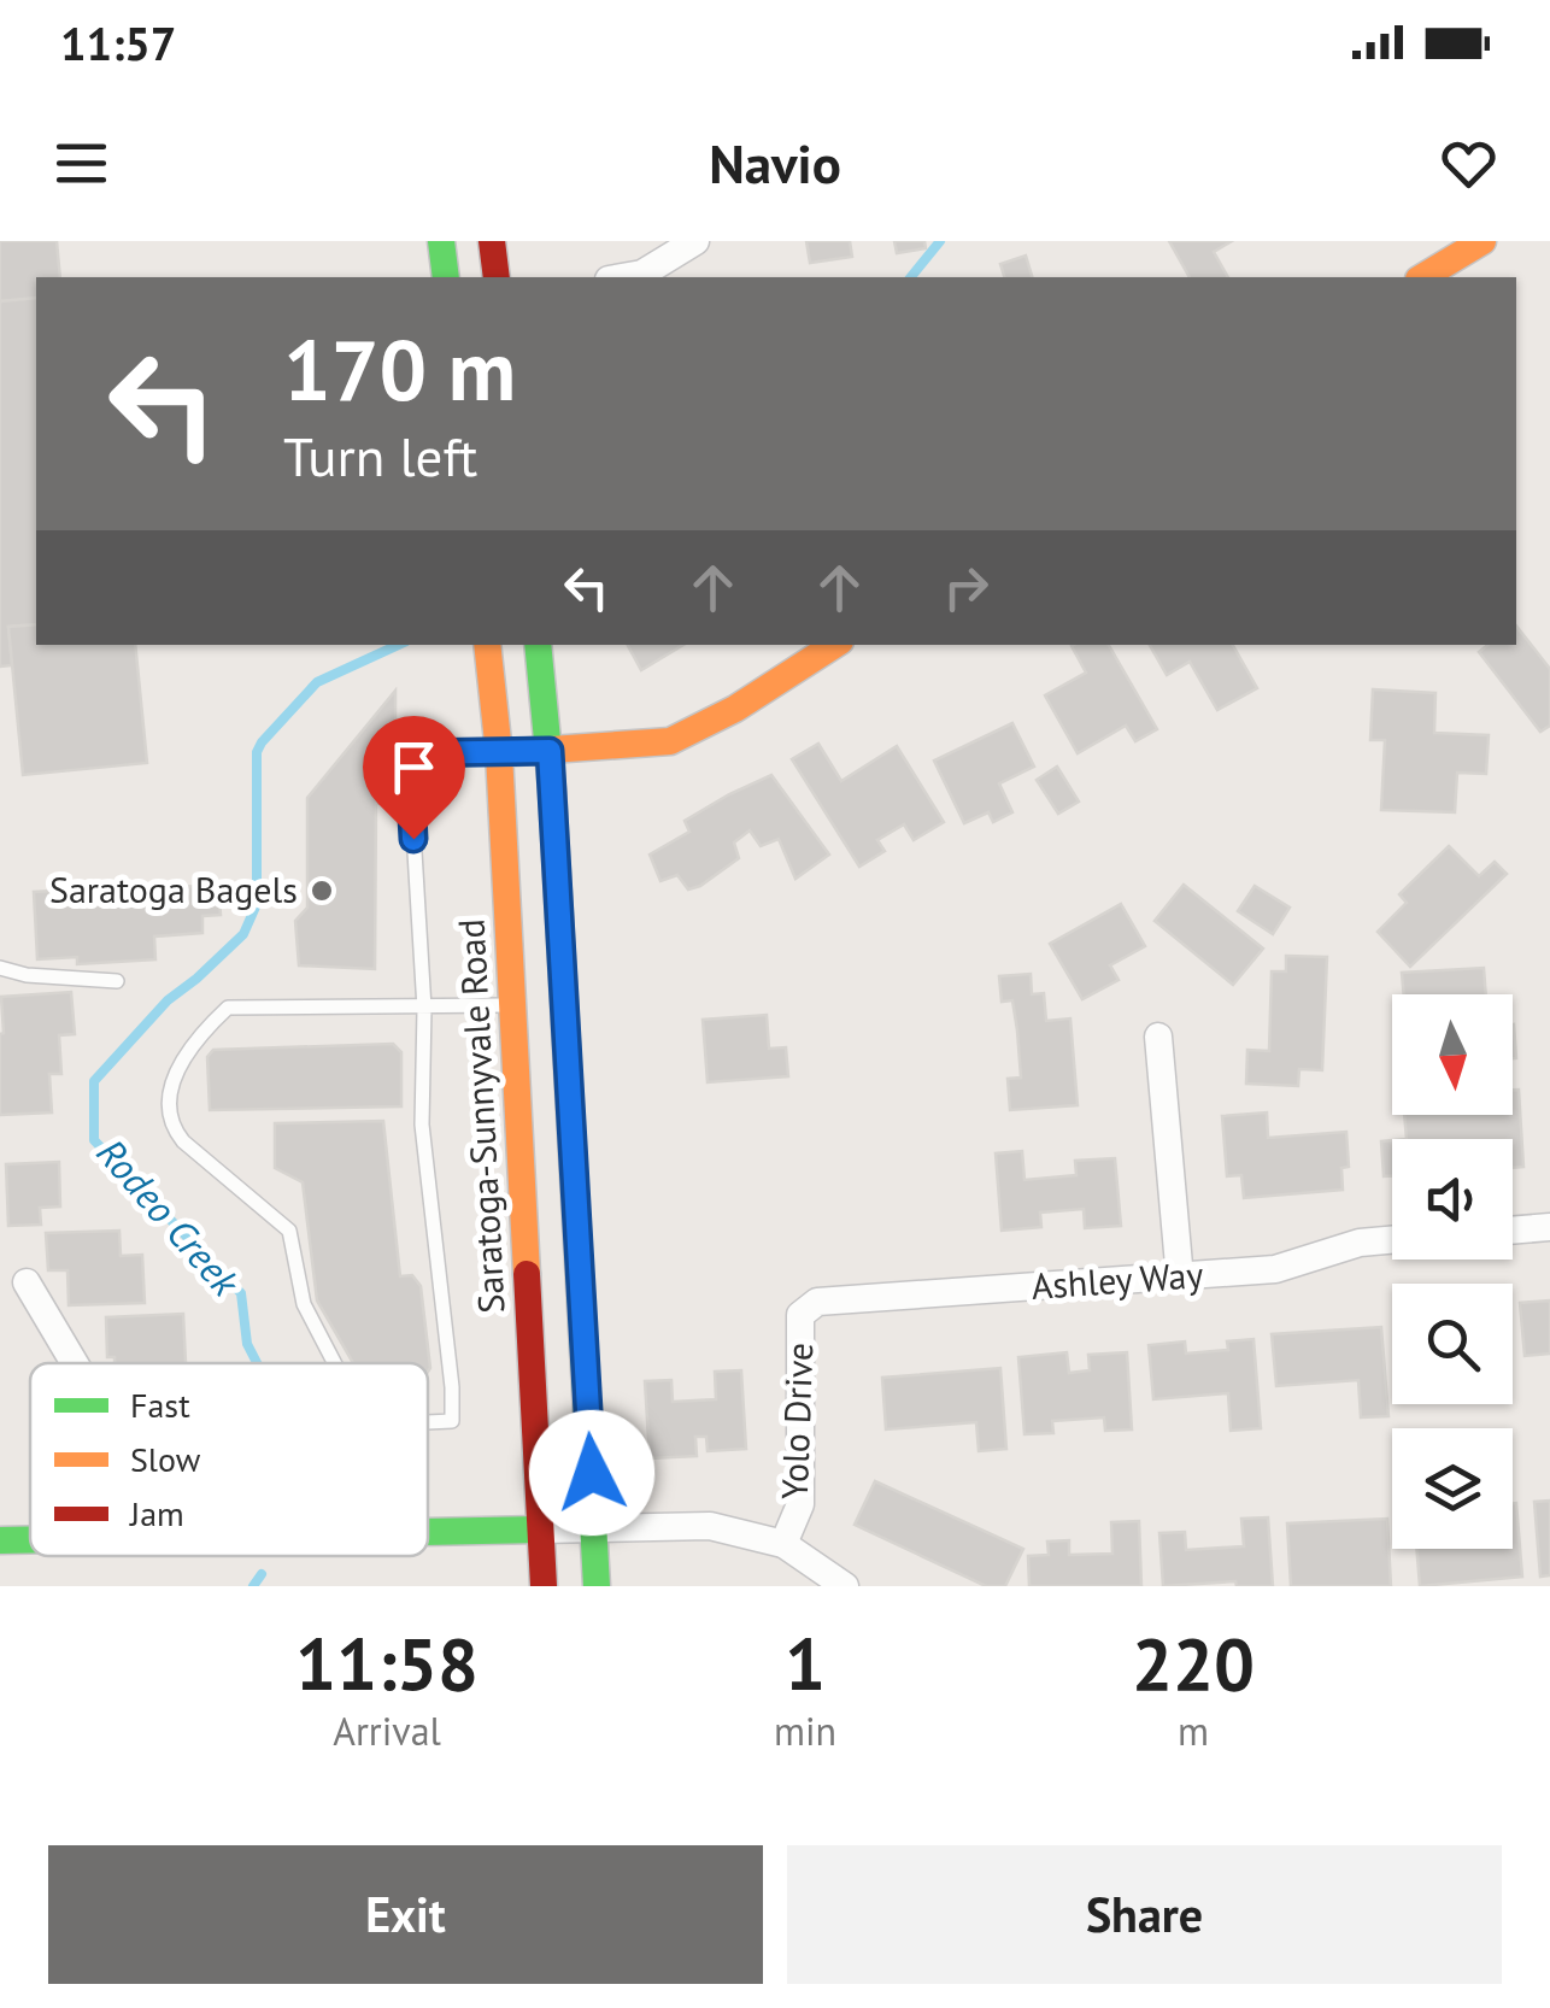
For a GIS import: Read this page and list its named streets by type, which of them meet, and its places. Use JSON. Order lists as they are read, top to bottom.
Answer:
{
  "streets": {
    "main road": ["Saratoga-Sunnyvale Road"],
    "street": ["Ashley Way", "Yolo Drive"]
  },
  "crossings": [
    ["Ashley Way", "Yolo Drive"]
  ],
  "water": ["Rodeo Creek"],
  "places": ["Saratoga Bagels"],
  "legend": ["Fast", "Slow", "Jam"],
  "north": "bottom",
  "page": {
    "status": "11:57",
    "header": "Navio",
    "turn": ["170 m", "Turn left"],
    "eta": [
      "11:58",
      "Arrival",
      "1",
      "min",
      "220",
      "m"
    ],
    "buttons": ["Exit", "Share"]
  }
}
